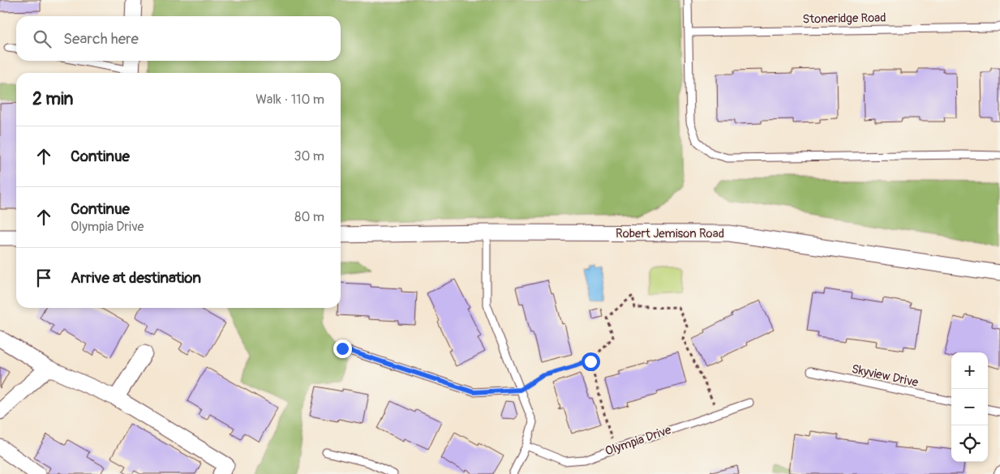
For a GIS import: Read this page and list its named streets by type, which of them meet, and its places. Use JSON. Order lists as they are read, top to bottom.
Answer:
{
  "streets": {
    "street": ["Robert Jemison Road"],
    "lane": ["Stoneridge Road", "Skyview Drive", "Olympia Drive"]
  },
  "page": {
    "search": "Search here",
    "heading": ["2 min", "Walk · 110 m"],
    "list": [
      ["Continue", "30 m"],
      ["Continue", "Olympia Drive", "80 m"],
      "Arrive at destination"
    ],
    "map_buttons": ["+", "−"]
  }
}
